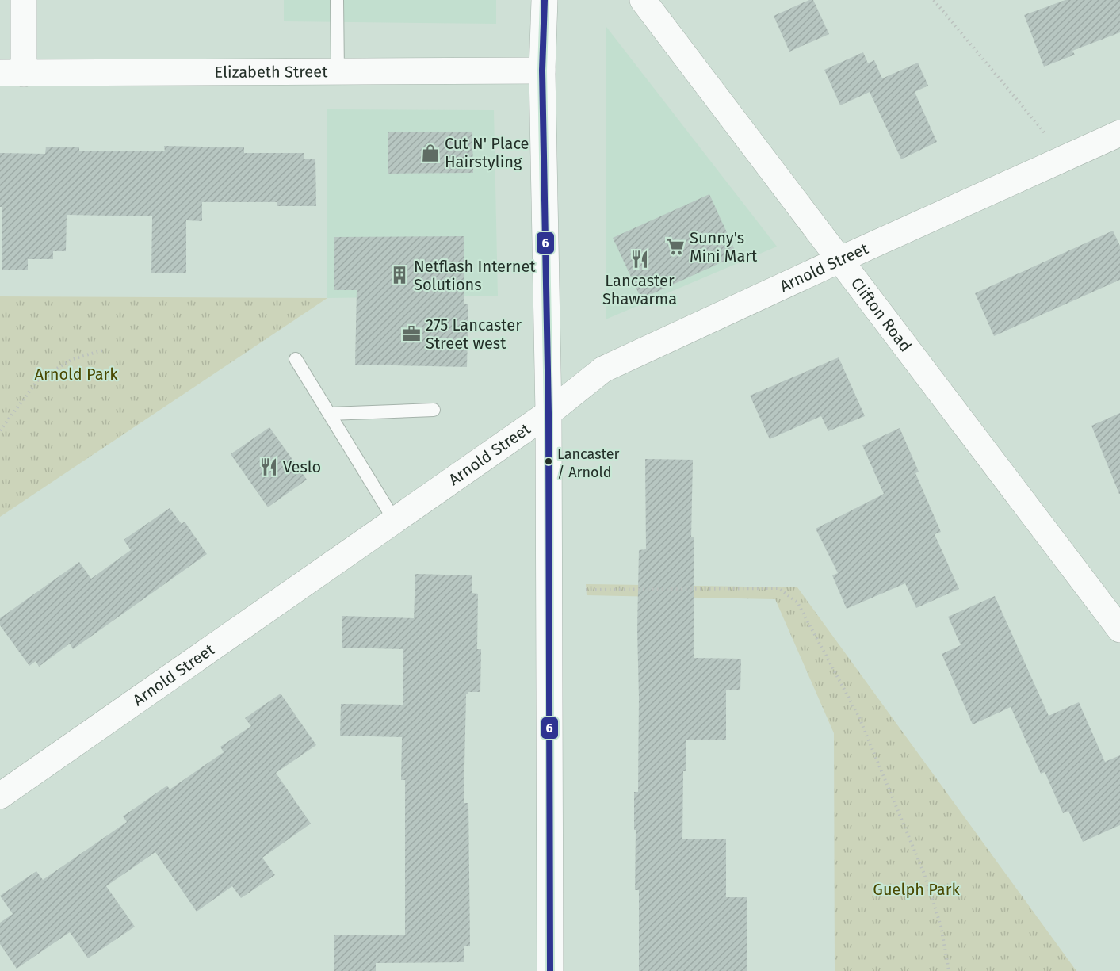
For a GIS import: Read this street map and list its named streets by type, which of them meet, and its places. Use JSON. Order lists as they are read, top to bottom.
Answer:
{
  "streets": {
    "street": ["Elizabeth Street", "Arnold Street", "Clifton Road"]
  },
  "crossings": [
    ["Arnold Street", "Clifton Road"]
  ],
  "parks": ["Arnold Park", "Guelph Park"],
  "places": {
    "shop": ["Cut N' Place Hairstyling"],
    "supermarket": ["Sunny's Mini Mart"],
    "restaurant": ["Lancaster Shawarma", "Veslo"],
    "building": ["Netflash Internet Solutions"],
    "office": ["275 Lancaster Street west"],
    "other": ["Lancaster / Arnold"]
  },
  "lines": ["transit line 6"]
}
